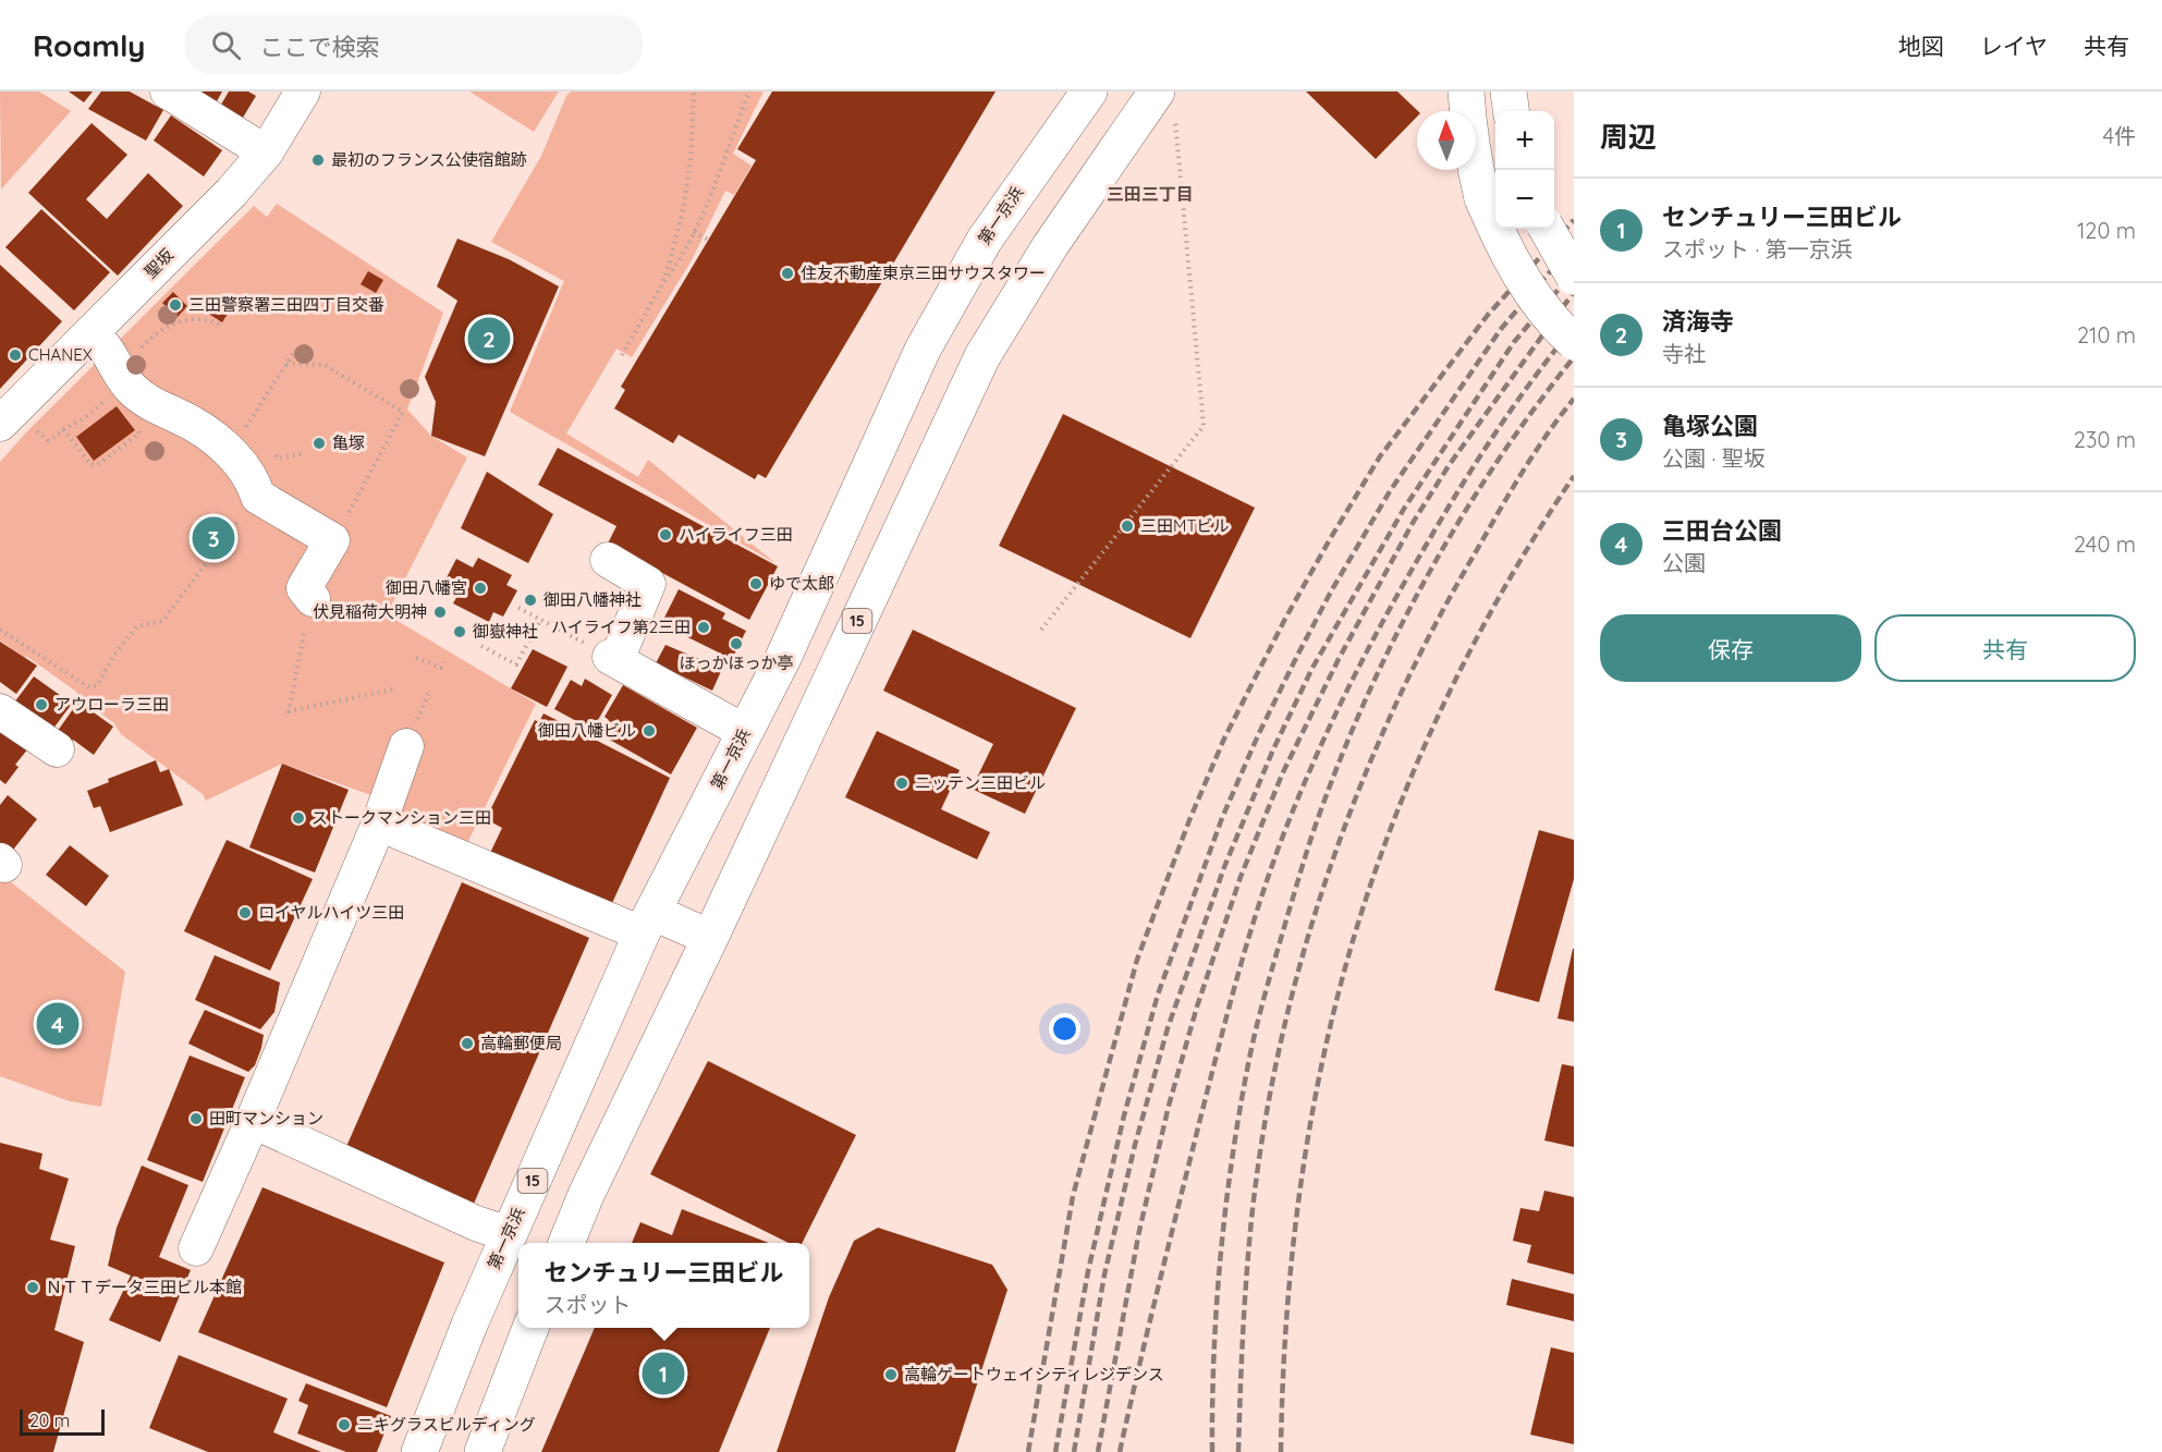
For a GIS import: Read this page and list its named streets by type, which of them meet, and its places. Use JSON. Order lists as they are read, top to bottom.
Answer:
{
  "streets": {
    "main road": ["第一京浜", "15"],
    "street": ["聖坂"]
  },
  "districts": ["三田三丁目"],
  "places": [
    "最初のフランス公使宿館跡",
    "住友不動産東京三田サウスタワー",
    "三田警察署三田四丁目交番",
    "CHANEX",
    "亀塚",
    "三田MTビル",
    "ハイライフ三田",
    "ゆで太郎",
    "御田八幡宮",
    "御田八幡神社",
    "伏見稲荷大明神",
    "ハイライフ第2三田",
    "御嶽神社",
    "ほっかほっか亭",
    "アウローラ三田",
    "御田八幡ビル",
    "ニッテン三田ビル",
    "ストークマンション三田",
    "ロイヤルハイツ三田",
    "高輪郵便局",
    "田町マンション",
    "ＮＴＴデータ三田ビル本館",
    "高輪ゲートウェイシティレジデンス",
    "ニキグラスビルディング"
  ],
  "scale_bar": "20 m",
  "north": "top",
  "page": {
    "header": "Roamly",
    "search": "ここで検索",
    "nav": ["地図", "レイヤ", "共有"],
    "heading": ["周辺", "4件"],
    "map_buttons": ["+", "−"],
    "list": [
      {
        "mark": "1",
        "name": "センチュリー三田ビル",
        "note": "スポット · 第一京浜",
        "value": "120 m"
      },
      {
        "mark": "2",
        "name": "済海寺",
        "note": "寺社",
        "value": "210 m"
      },
      {
        "mark": "3",
        "name": "亀塚公園",
        "note": "公園 · 聖坂",
        "value": "230 m"
      },
      {
        "mark": "4",
        "name": "三田台公園",
        "note": "公園",
        "value": "240 m"
      }
    ],
    "pins": [
      "2",
      "3",
      "4",
      "1"
    ],
    "buttons": ["保存", "共有"],
    "popup": ["センチュリー三田ビル", "スポット"],
    "scale": "20 m"
  }
}
